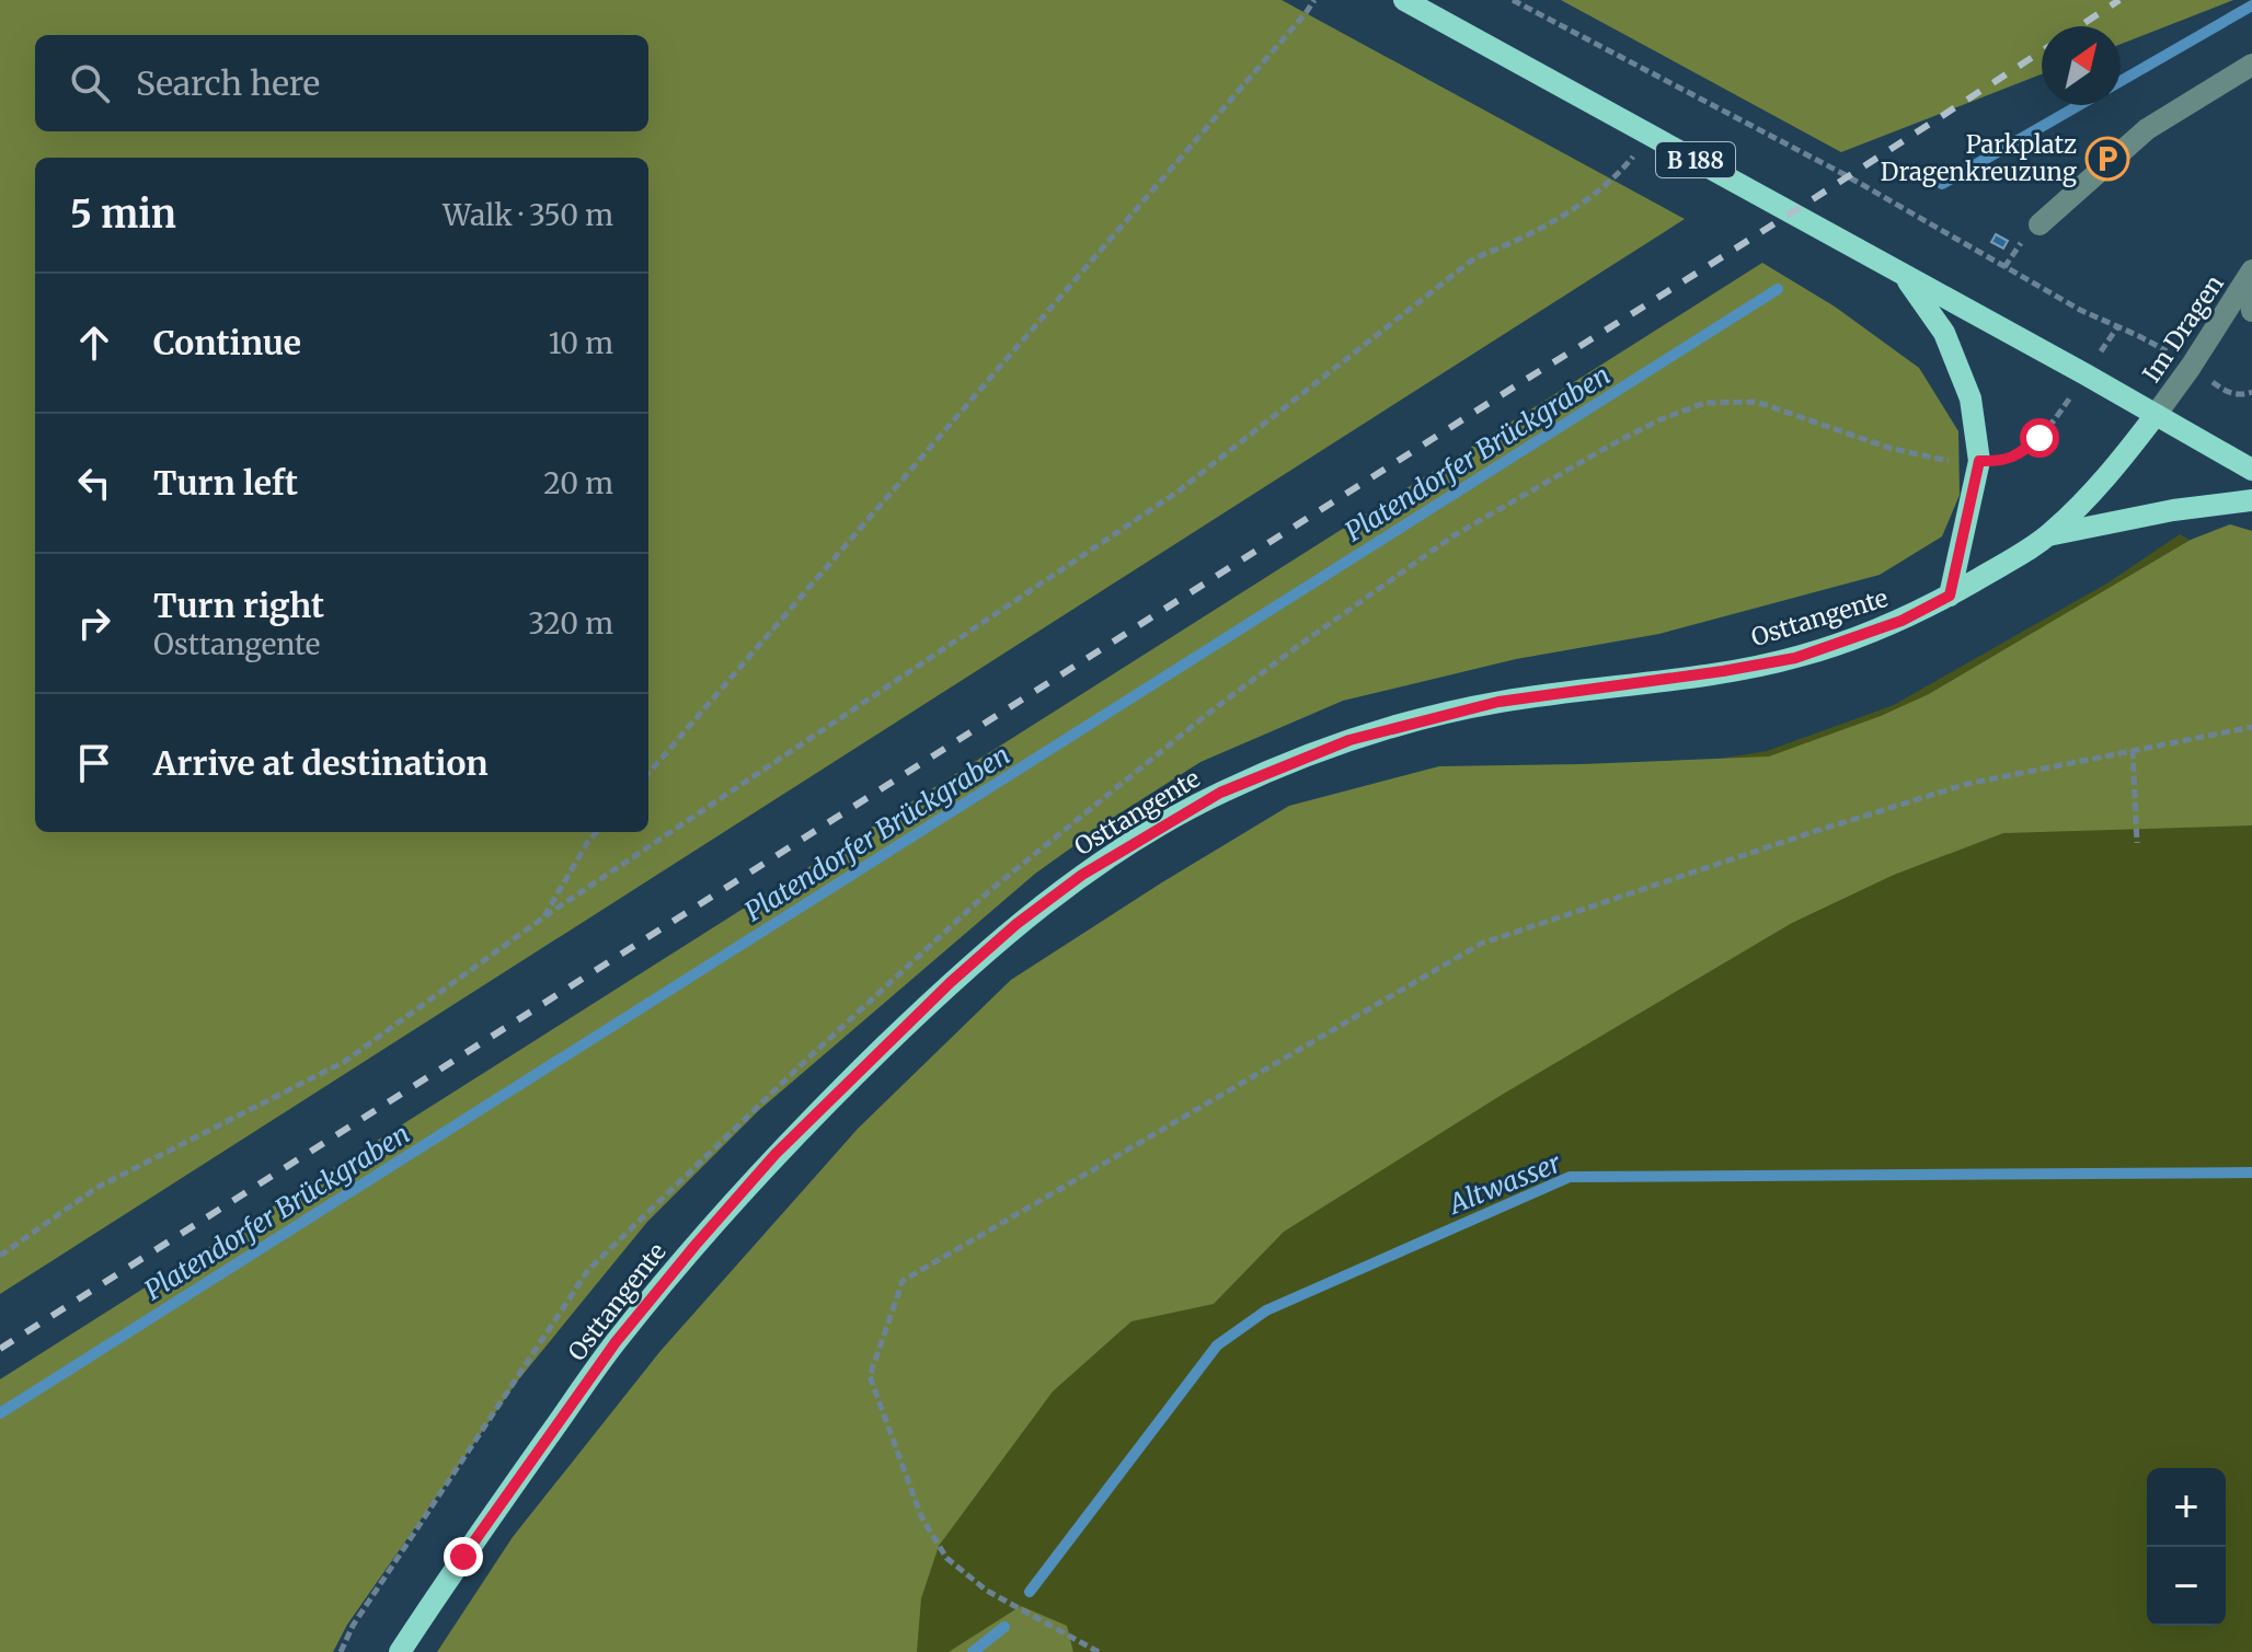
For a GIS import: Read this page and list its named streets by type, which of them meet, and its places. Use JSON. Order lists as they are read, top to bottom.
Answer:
{
  "streets": {
    "main road": ["B 188", "Osttangente"],
    "street": ["Im Dragen"]
  },
  "crossings": [
    ["B 188", "Im Dragen"],
    ["B 188", "Osttangente"],
    ["Im Dragen", "Osttangente"]
  ],
  "water": ["Platendorfer Brückgraben", "Altwasser"],
  "places": {
    "parking": ["Parkplatz Dragenkreuzung"]
  },
  "north": "top right",
  "page": {
    "search": "Search here",
    "heading": ["5 min", "Walk · 350 m"],
    "list": [
      ["Continue", "10 m"],
      ["Turn left", "20 m"],
      ["Turn right", "Osttangente", "320 m"],
      "Arrive at destination"
    ],
    "map_buttons": ["+", "−"]
  }
}
